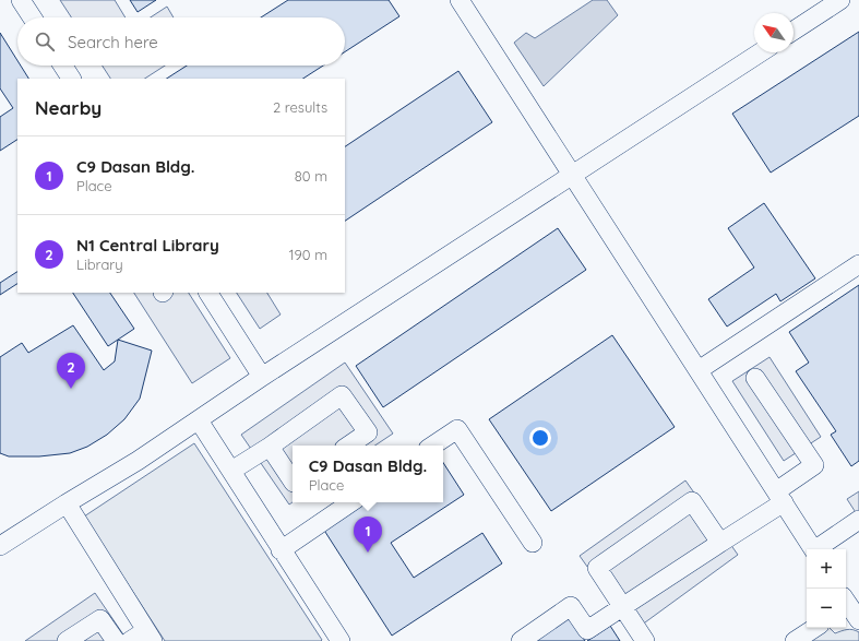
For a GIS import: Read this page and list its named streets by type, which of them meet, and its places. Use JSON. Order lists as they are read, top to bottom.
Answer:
{
  "north": "top left",
  "page": {
    "search": "Search here",
    "heading": ["Nearby", "2 results"],
    "list": [
      {
        "mark": "1",
        "name": "C9 Dasan Bldg.",
        "note": "Place",
        "value": "80 m"
      },
      {
        "mark": "2",
        "name": "N1 Central Library",
        "note": "Library",
        "value": "190 m"
      }
    ],
    "pins": ["2", "1"],
    "popup": ["C9 Dasan Bldg.", "Place"],
    "map_buttons": ["+", "−"]
  }
}
